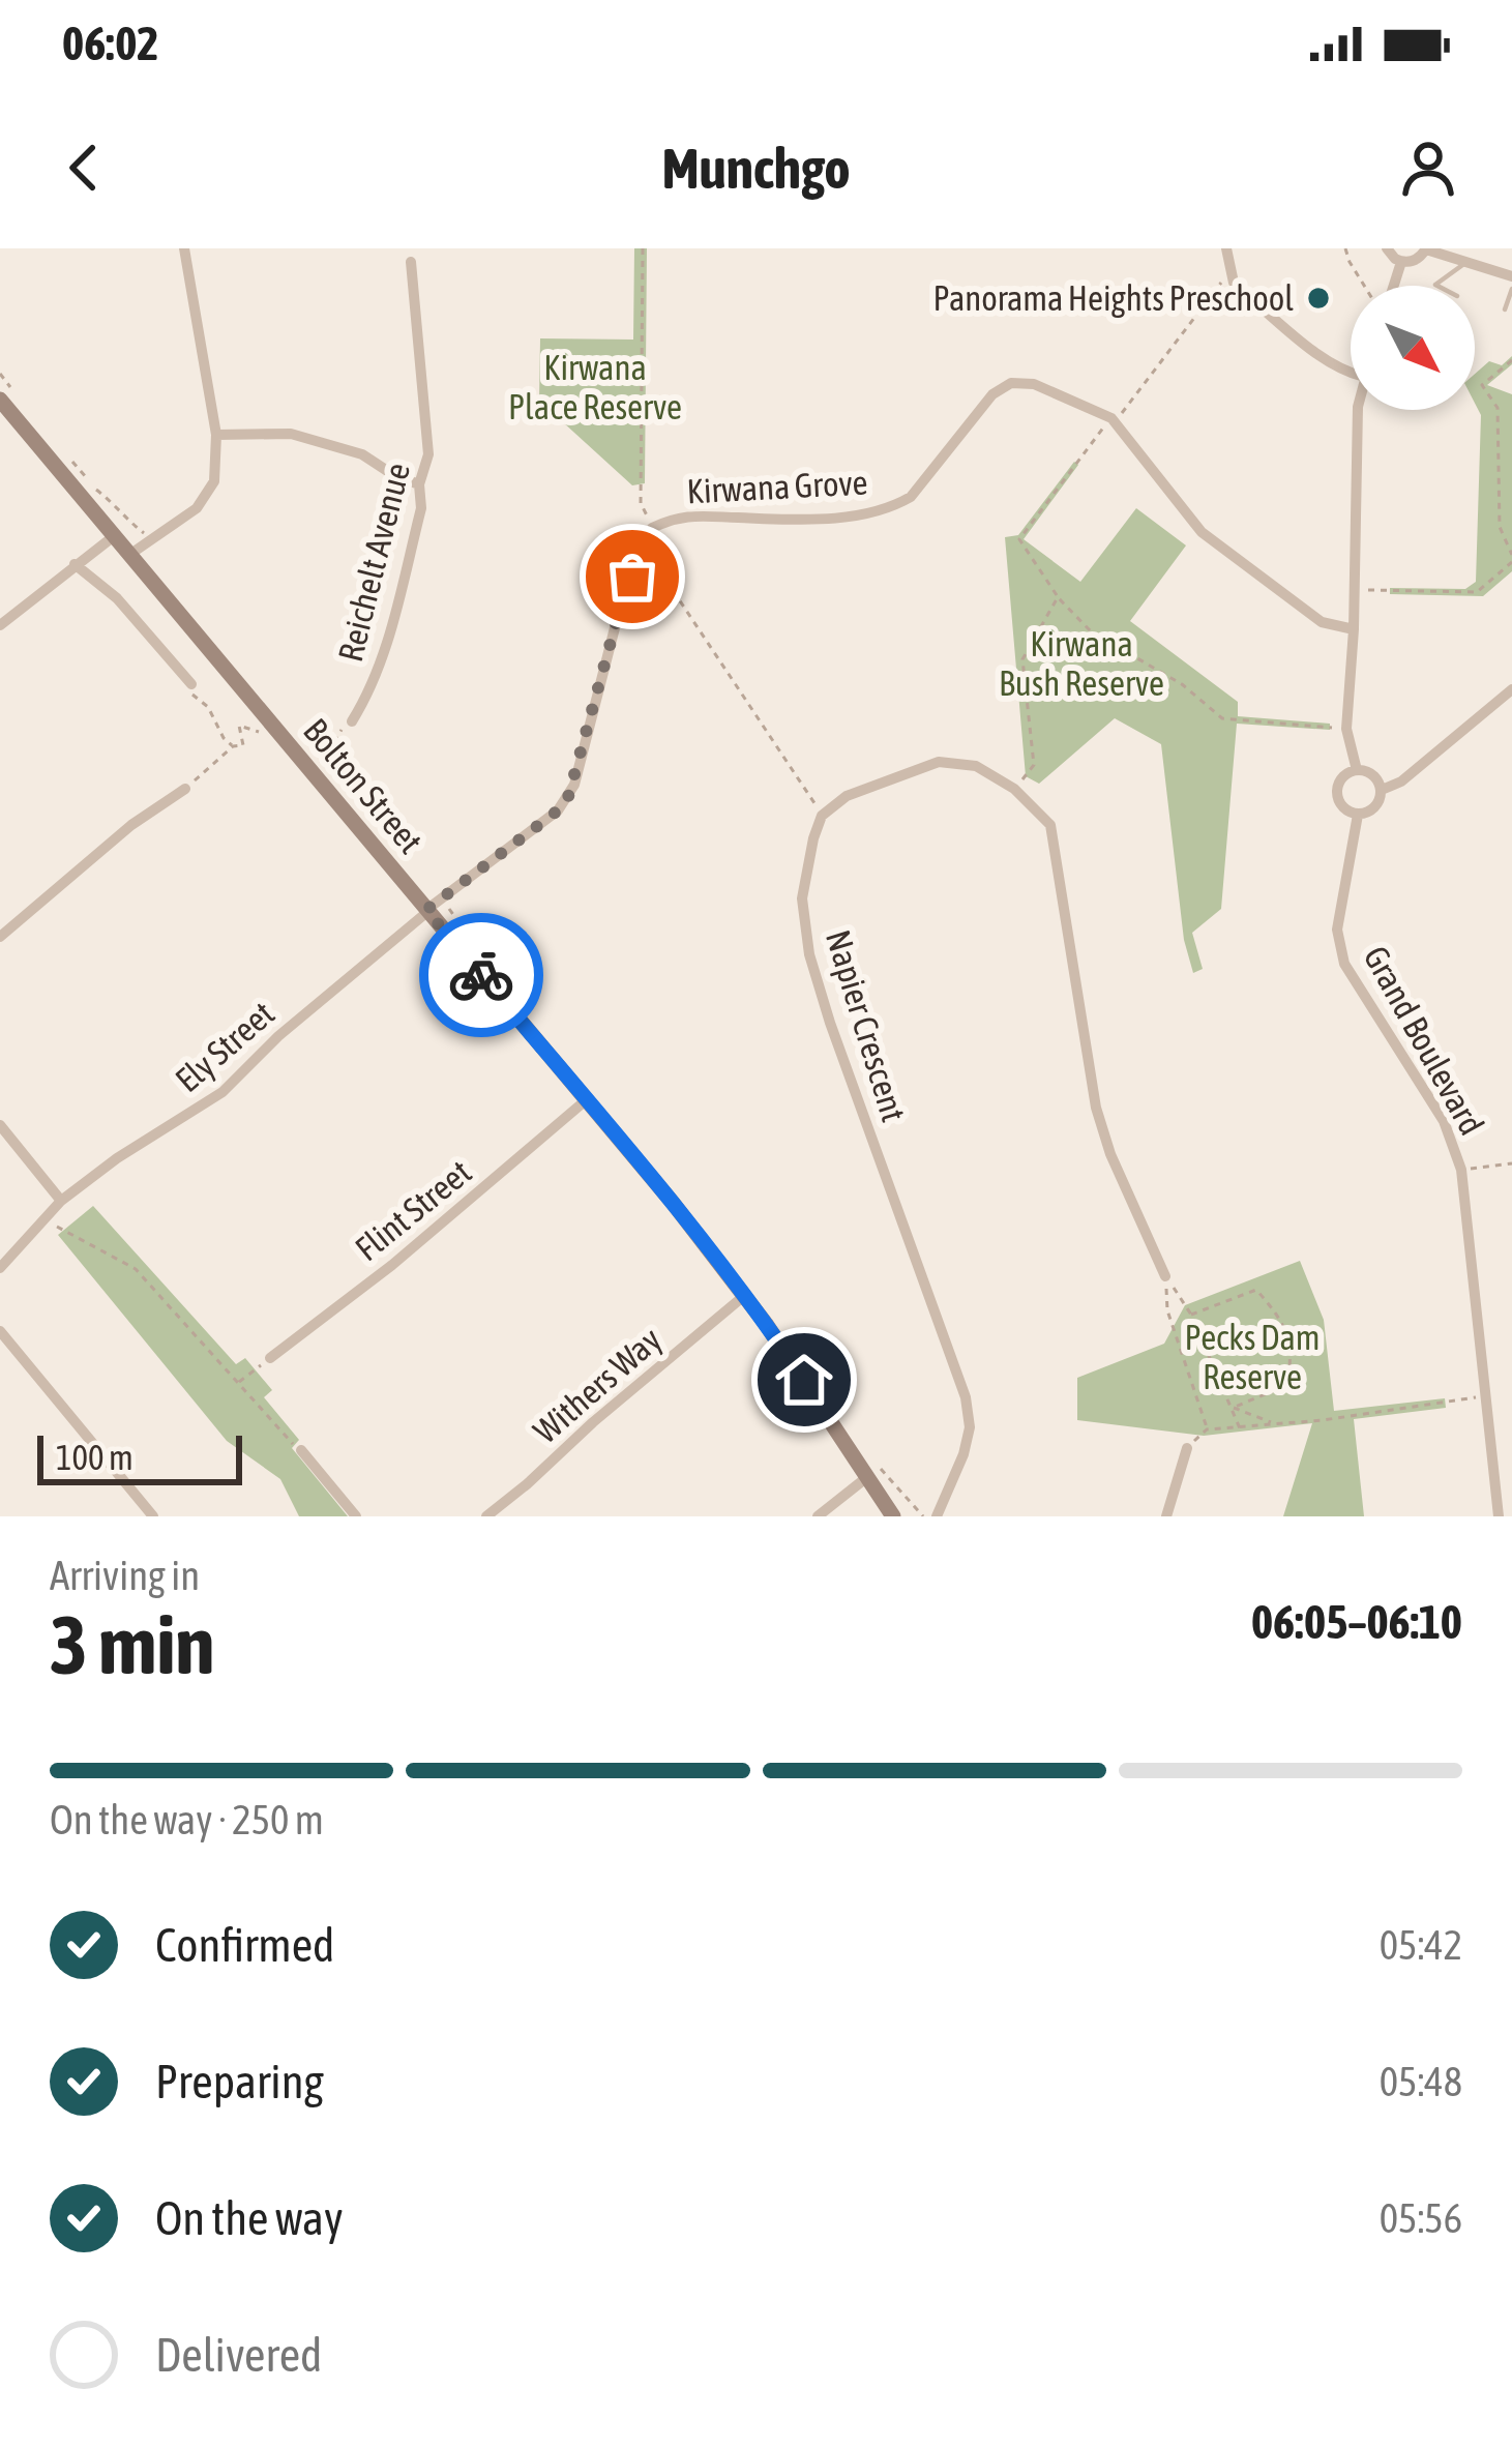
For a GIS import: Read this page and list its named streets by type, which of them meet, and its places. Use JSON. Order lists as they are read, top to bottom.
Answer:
{
  "streets": {
    "main road": ["Bolton Street"],
    "street": [
      "Kirwana Grove",
      "Reichelt Avenue",
      "Napier Crescent",
      "Grand Boulevard",
      "Ely Street",
      "Flint Street",
      "Withers Way"
    ]
  },
  "crossings": [
    ["Bolton Street", "Ely Street"],
    ["Bolton Street", "Flint Street"],
    ["Bolton Street", "Withers Way"]
  ],
  "parks": ["Kirwana Place Reserve", "Kirwana Bush Reserve", "Pecks Dam Reserve"],
  "places": ["Panorama Heights Preschool"],
  "scale_bar": "100 m",
  "north": "bottom right",
  "page": {
    "status": "06:02",
    "header": "Munchgo",
    "scale": "100 m",
    "heading": ["3 min", "Arriving in", "06:05–06:10"],
    "bar": "On the way · 250 m",
    "list": [
      ["Confirmed", "05:42"],
      ["Preparing", "05:48"],
      ["On the way", "05:56"],
      "Delivered"
    ]
  }
}
